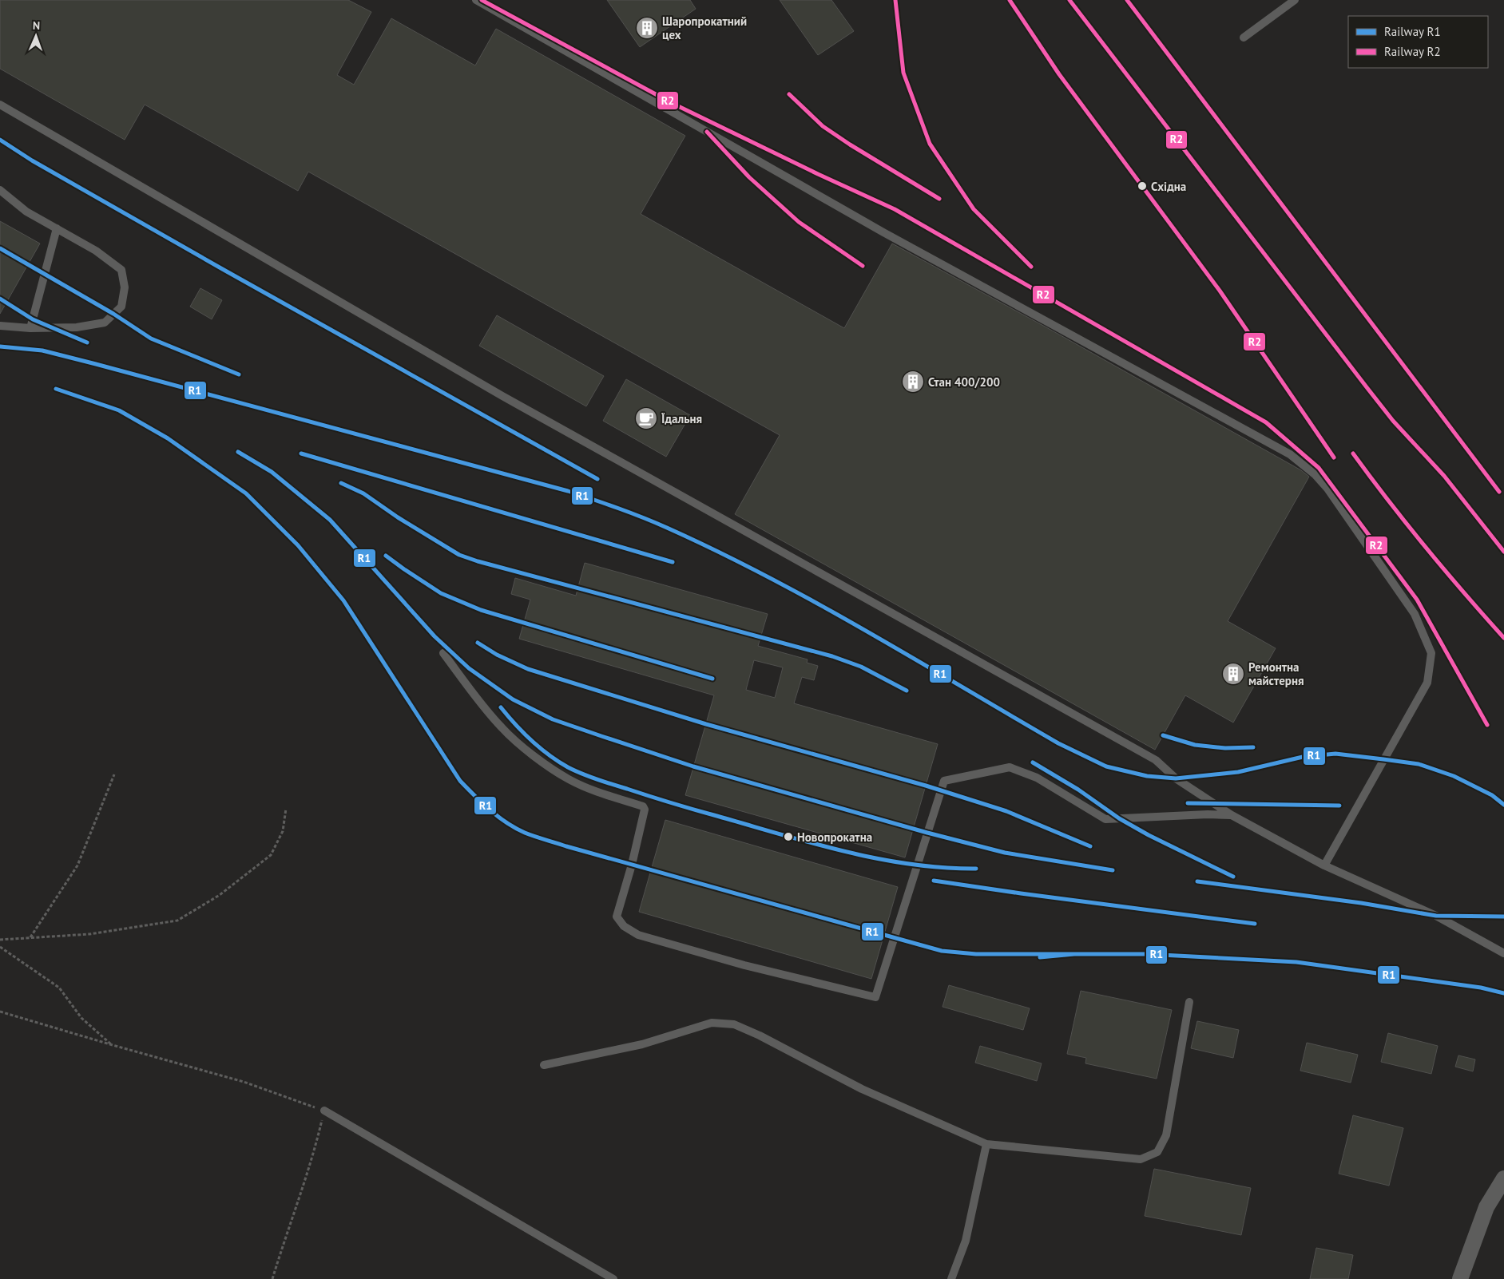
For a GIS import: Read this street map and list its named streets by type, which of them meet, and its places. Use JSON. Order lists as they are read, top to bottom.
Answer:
{
  "places": {
    "building": ["Шаропрокатний цех", "Стан 400/200", "Ремонтна майстерня"],
    "other": ["Східна", "Новопрокатна"],
    "cafe": ["Їдальня"]
  },
  "lines": ["rail line R2", "rail line R1"],
  "legend": ["Railway R1", "Railway R2"],
  "north": "top"
}
